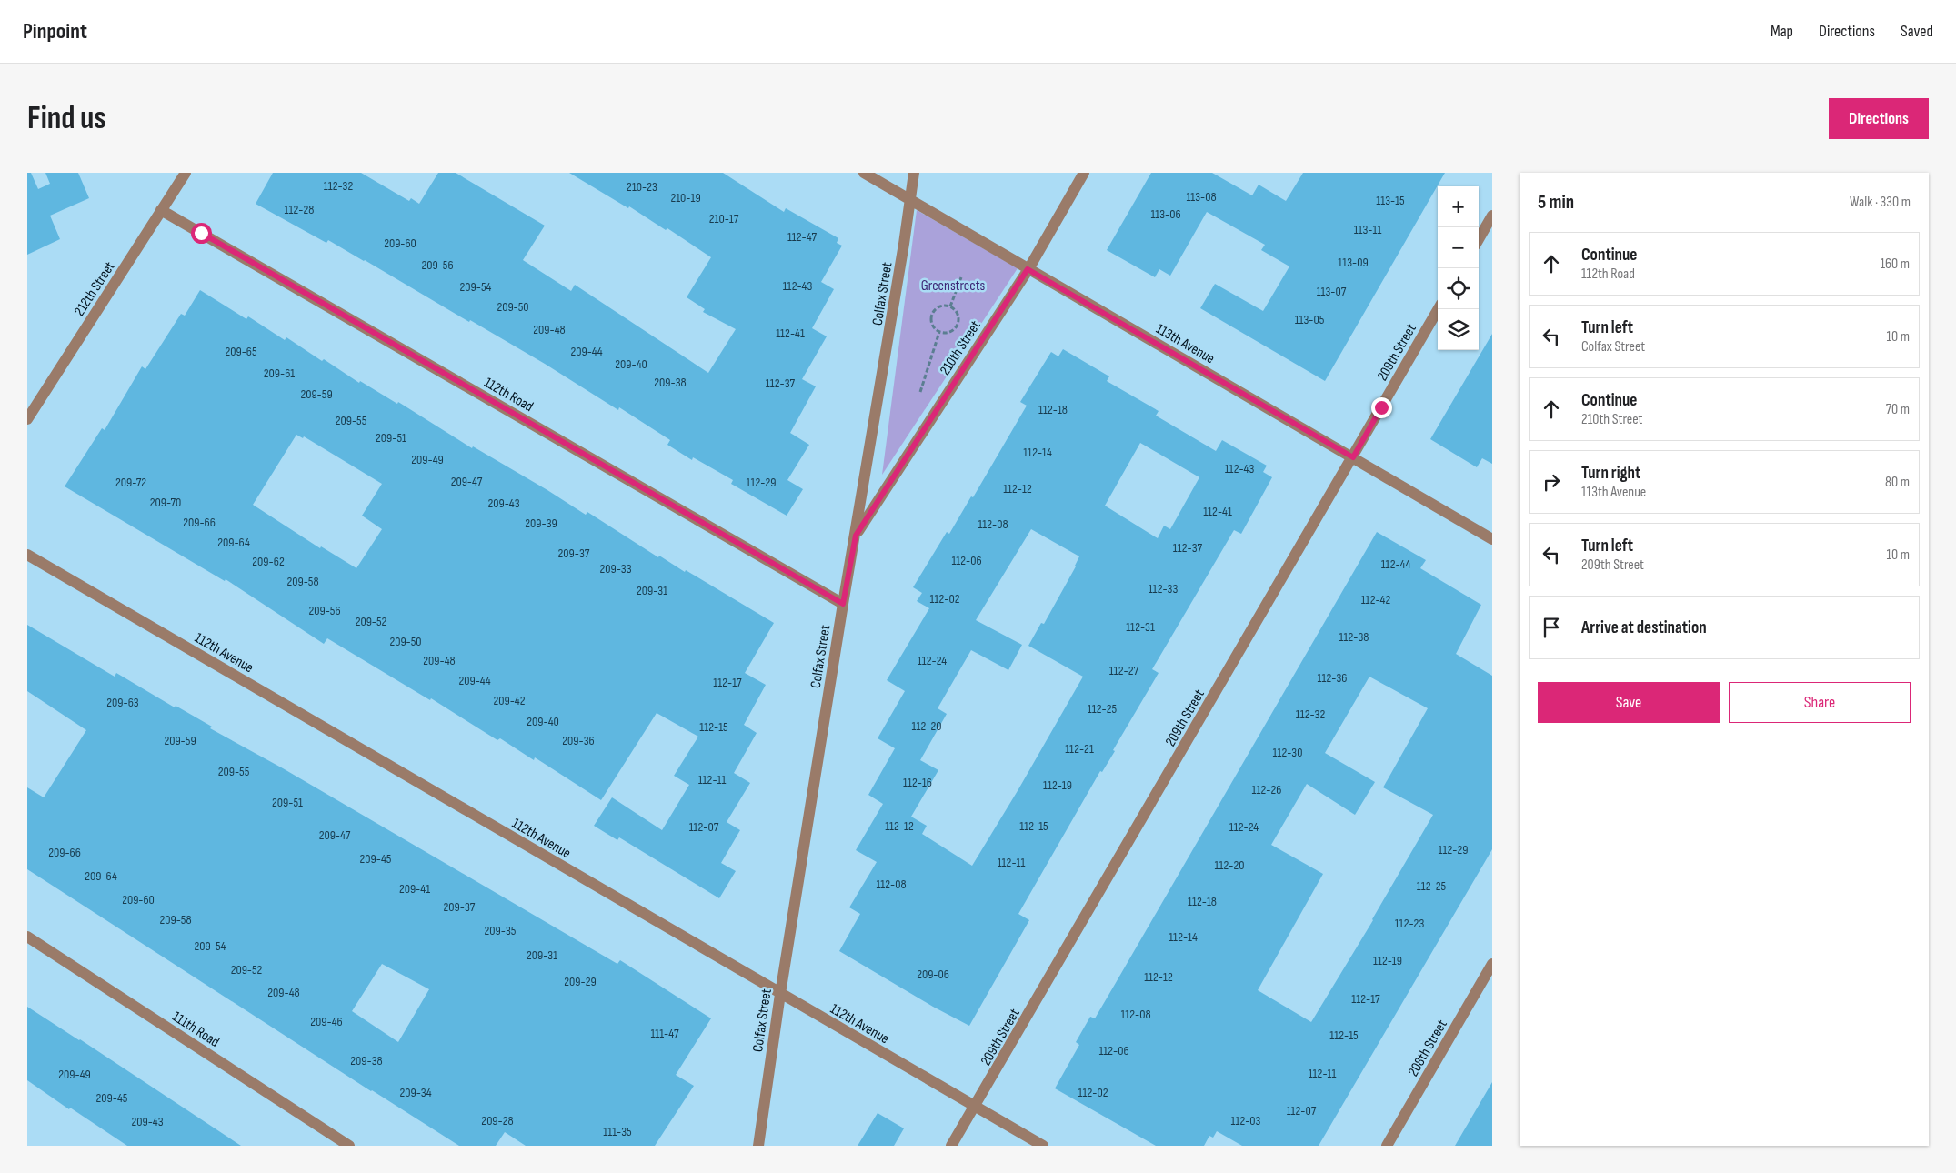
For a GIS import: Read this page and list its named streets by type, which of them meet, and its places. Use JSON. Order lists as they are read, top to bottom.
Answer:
{
  "streets": {
    "street": [
      "212th Street",
      "Colfax Street",
      "113th Avenue",
      "210th Street",
      "209th Street",
      "112th Road",
      "112th Avenue",
      "111th Road",
      "208th Street"
    ]
  },
  "crossings": [
    ["212th Street", "112th Road"],
    ["Colfax Street", "113th Avenue"],
    ["Colfax Street", "210th Street"],
    ["Colfax Street", "112th Road"],
    ["Colfax Street", "112th Avenue"],
    ["113th Avenue", "210th Street"],
    ["113th Avenue", "209th Street"],
    ["209th Street", "112th Avenue"]
  ],
  "parks": ["Greenstreets"],
  "house_numbers": [
    "112-32",
    "210-23",
    "113-08",
    "210-19",
    "113-15",
    "112-28",
    "113-06",
    "210-17",
    "113-11",
    "112-47",
    "209-60",
    "113-09",
    "209-56",
    "112-43",
    "209-54",
    "113-07",
    "209-50",
    "113-05",
    "209-48",
    "112-41",
    "209-65",
    "209-44",
    "209-40",
    "209-61",
    "209-38",
    "112-37",
    "209-59",
    "112-18",
    "209-55",
    "209-51",
    "112-14",
    "209-49",
    "112-43",
    "209-47",
    "209-72",
    "112-29",
    "112-12",
    "209-70",
    "209-43",
    "112-41",
    "209-66",
    "209-39",
    "112-08",
    "209-64",
    "112-37",
    "209-37",
    "112-06",
    "209-62",
    "112-44",
    "209-33",
    "209-58",
    "112-33",
    "209-31",
    "112-02",
    "112-42",
    "209-56",
    "209-52",
    "112-31",
    "112-38",
    "209-50",
    "209-48",
    "112-24",
    "112-27",
    "112-36",
    "209-44",
    "112-17",
    "209-42",
    "209-63",
    "112-25",
    "112-32",
    "209-40",
    "112-20",
    "112-15",
    "209-59",
    "209-36",
    "112-21",
    "112-30",
    "209-55",
    "112-11",
    "112-16",
    "112-19",
    "112-26",
    "209-51",
    "112-12",
    "112-15",
    "112-07",
    "112-24",
    "209-47",
    "112-29",
    "209-66",
    "209-45",
    "112-11",
    "112-20",
    "209-64",
    "112-08",
    "112-25",
    "209-41",
    "209-60",
    "112-18",
    "209-37",
    "209-58",
    "112-23",
    "209-35",
    "112-14",
    "209-54",
    "209-31",
    "112-19",
    "209-52",
    "209-06",
    "112-12",
    "209-29",
    "209-48",
    "112-17",
    "112-08",
    "209-46",
    "111-47",
    "112-15",
    "112-06",
    "209-38",
    "112-11",
    "209-49",
    "209-34",
    "112-02",
    "209-45",
    "112-07",
    "209-28",
    "112-03",
    "209-43",
    "111-35"
  ],
  "page": {
    "header": "Pinpoint",
    "nav": ["Map", "Directions", "Saved"],
    "buttons": [
      "Directions",
      ["Save", "Share"]
    ],
    "title": "Find us",
    "heading": ["5 min", "Walk · 330 m"],
    "map_buttons": ["+", "−"],
    "list": [
      ["Continue", "112th Road", "160 m"],
      ["Turn left", "Colfax Street", "10 m"],
      ["Continue", "210th Street", "70 m"],
      ["Turn right", "113th Avenue", "80 m"],
      ["Turn left", "209th Street", "10 m"],
      "Arrive at destination"
    ]
  }
}
